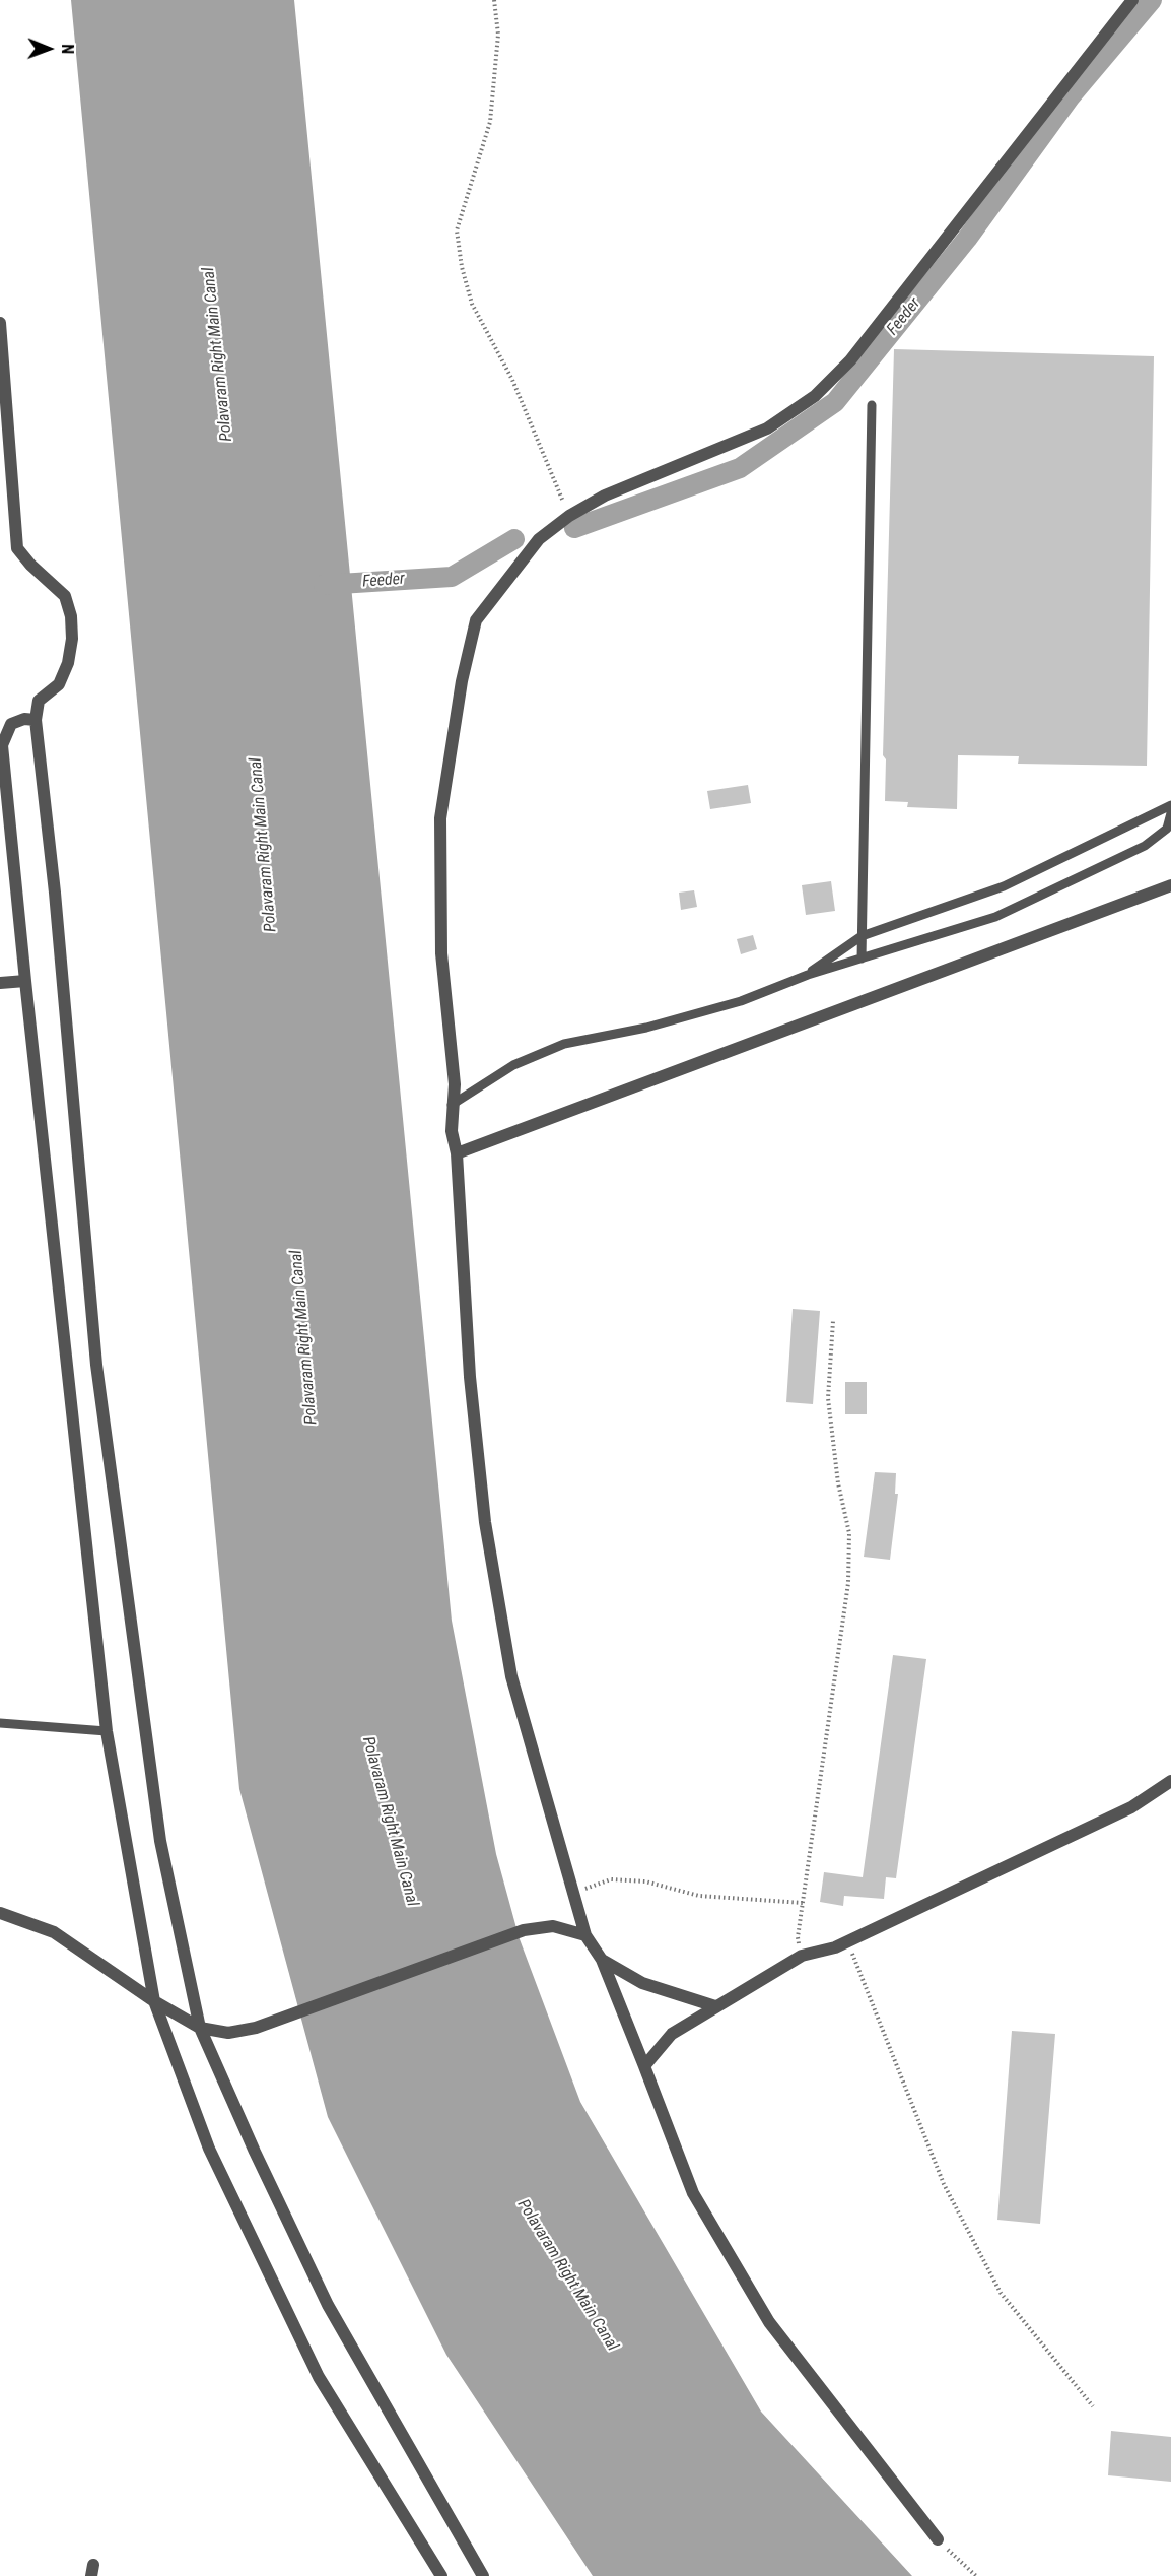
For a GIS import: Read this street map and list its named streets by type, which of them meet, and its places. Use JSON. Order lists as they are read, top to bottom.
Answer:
{
  "water": ["Feeder", "Polavaram Right Main Canal"],
  "north": "right"
}
